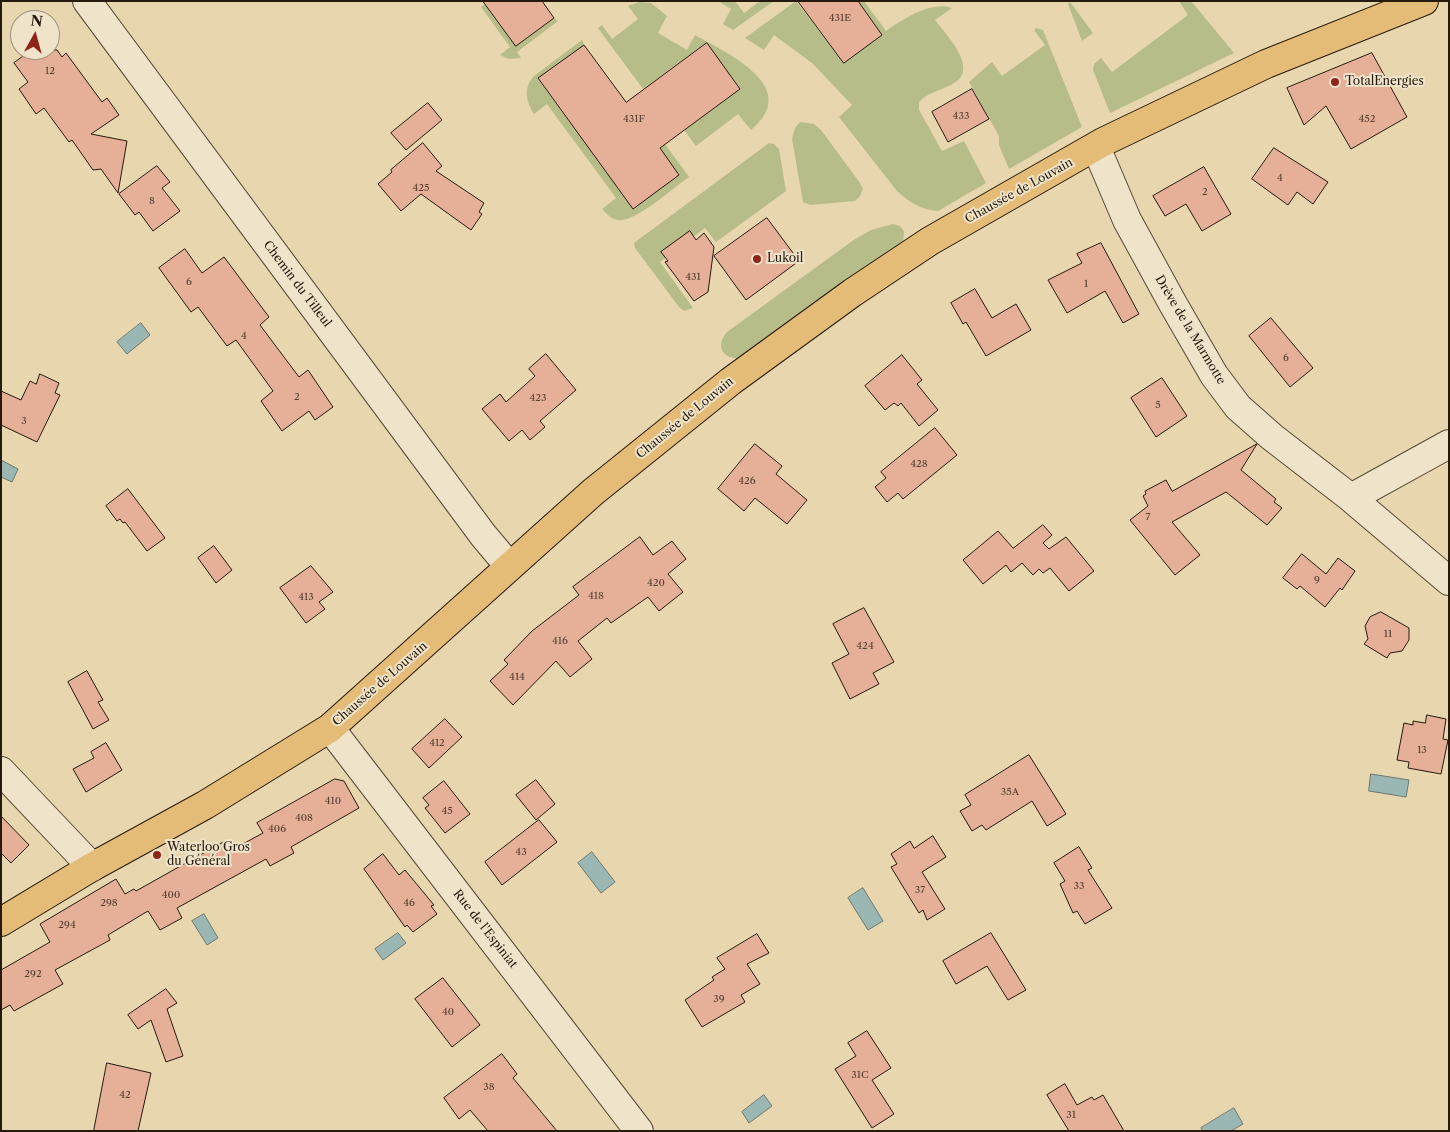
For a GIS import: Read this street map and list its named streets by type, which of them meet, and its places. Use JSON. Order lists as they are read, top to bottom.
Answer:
{
  "streets": {
    "main road": ["Chaussée de Louvain"],
    "street": ["Chemin du Tilleul", "Drève de la Marmotte", "Rue de l'Espiniat"]
  },
  "crossings": [
    ["Chaussée de Louvain", "Chemin du Tilleul"],
    ["Chaussée de Louvain", "Drève de la Marmotte"],
    ["Chaussée de Louvain", "Rue de l'Espiniat"]
  ],
  "places": ["TotalEnergies", "Lukoil", "Waterloo Gros du Général"],
  "house_numbers": [
    "431E",
    "12",
    "433",
    "431F",
    "452",
    "4",
    "425",
    "2",
    "8",
    "431",
    "6",
    "1",
    "4",
    "6",
    "2",
    "423",
    "5",
    "3",
    "428",
    "426",
    "7",
    "9",
    "420",
    "418",
    "413",
    "11",
    "416",
    "424",
    "414",
    "412",
    "13",
    "35A",
    "410",
    "45",
    "408",
    "406",
    "43",
    "33",
    "37",
    "400",
    "298",
    "46",
    "294",
    "292",
    "39",
    "40",
    "31C",
    "38",
    "42",
    "31"
  ],
  "north": "top"
}
